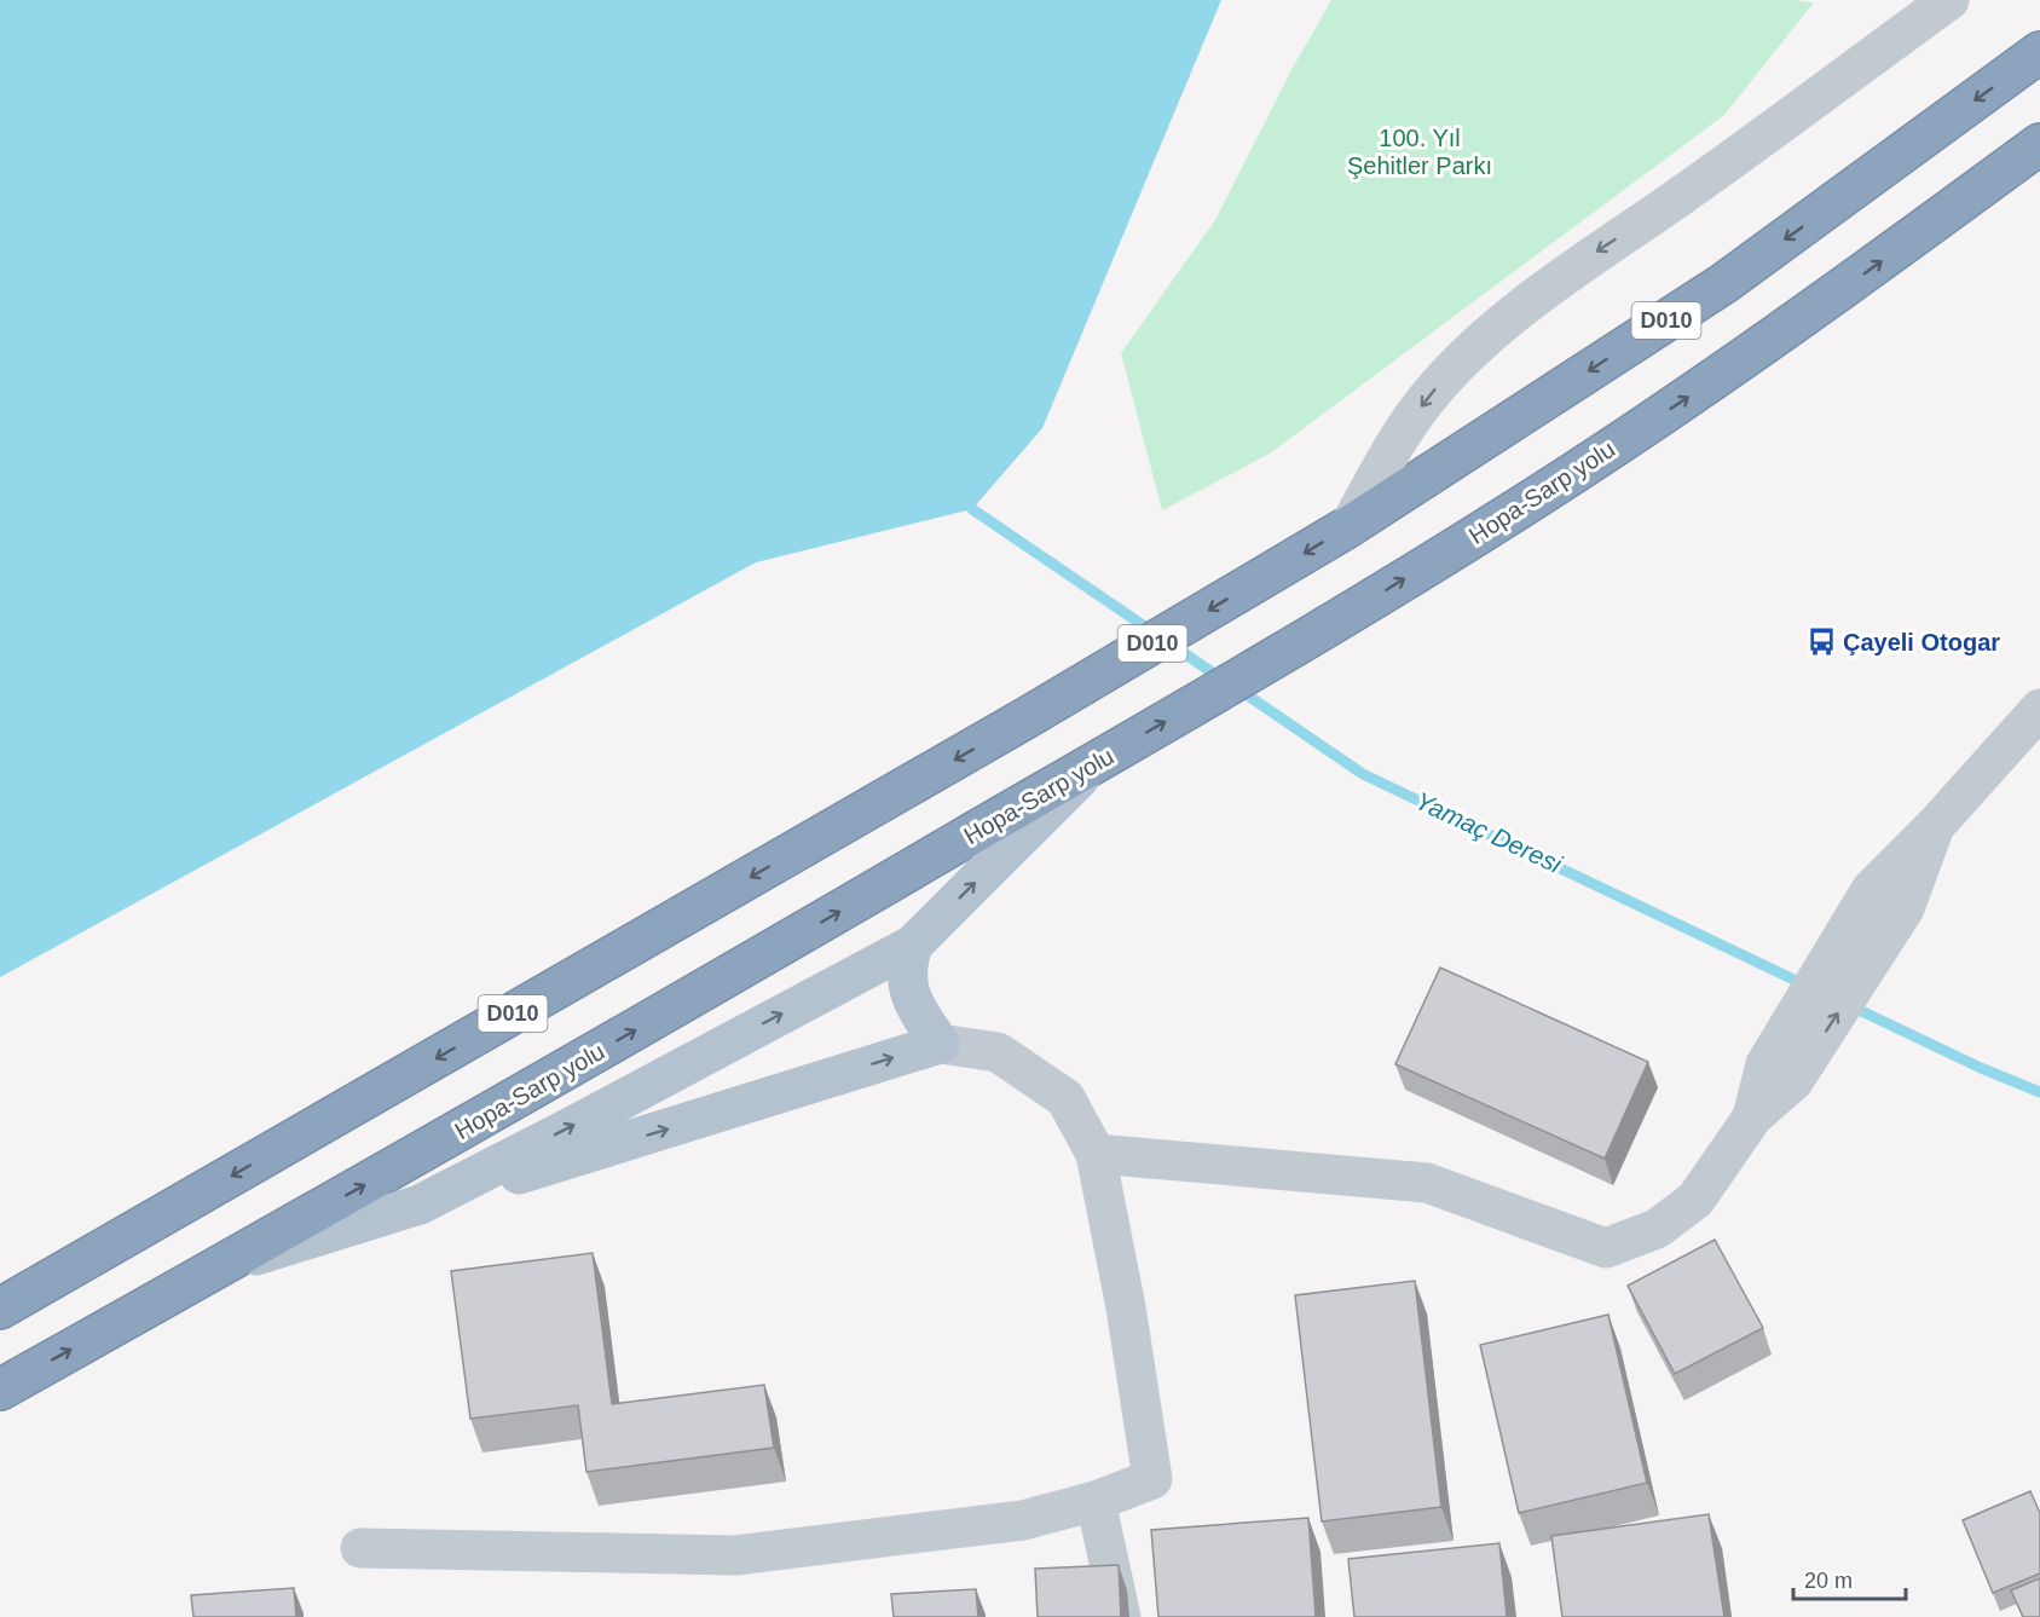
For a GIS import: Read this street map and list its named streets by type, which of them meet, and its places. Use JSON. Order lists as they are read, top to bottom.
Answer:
{
  "streets": {
    "highway": ["D010", "Hopa-Sarp yolu"]
  },
  "water": ["Yamaç Deresi"],
  "parks": ["100. Yıl Şehitler Parkı"],
  "places": {
    "bus stop": ["Çayeli Otogar"]
  },
  "scale_bar": "20 m"
}
